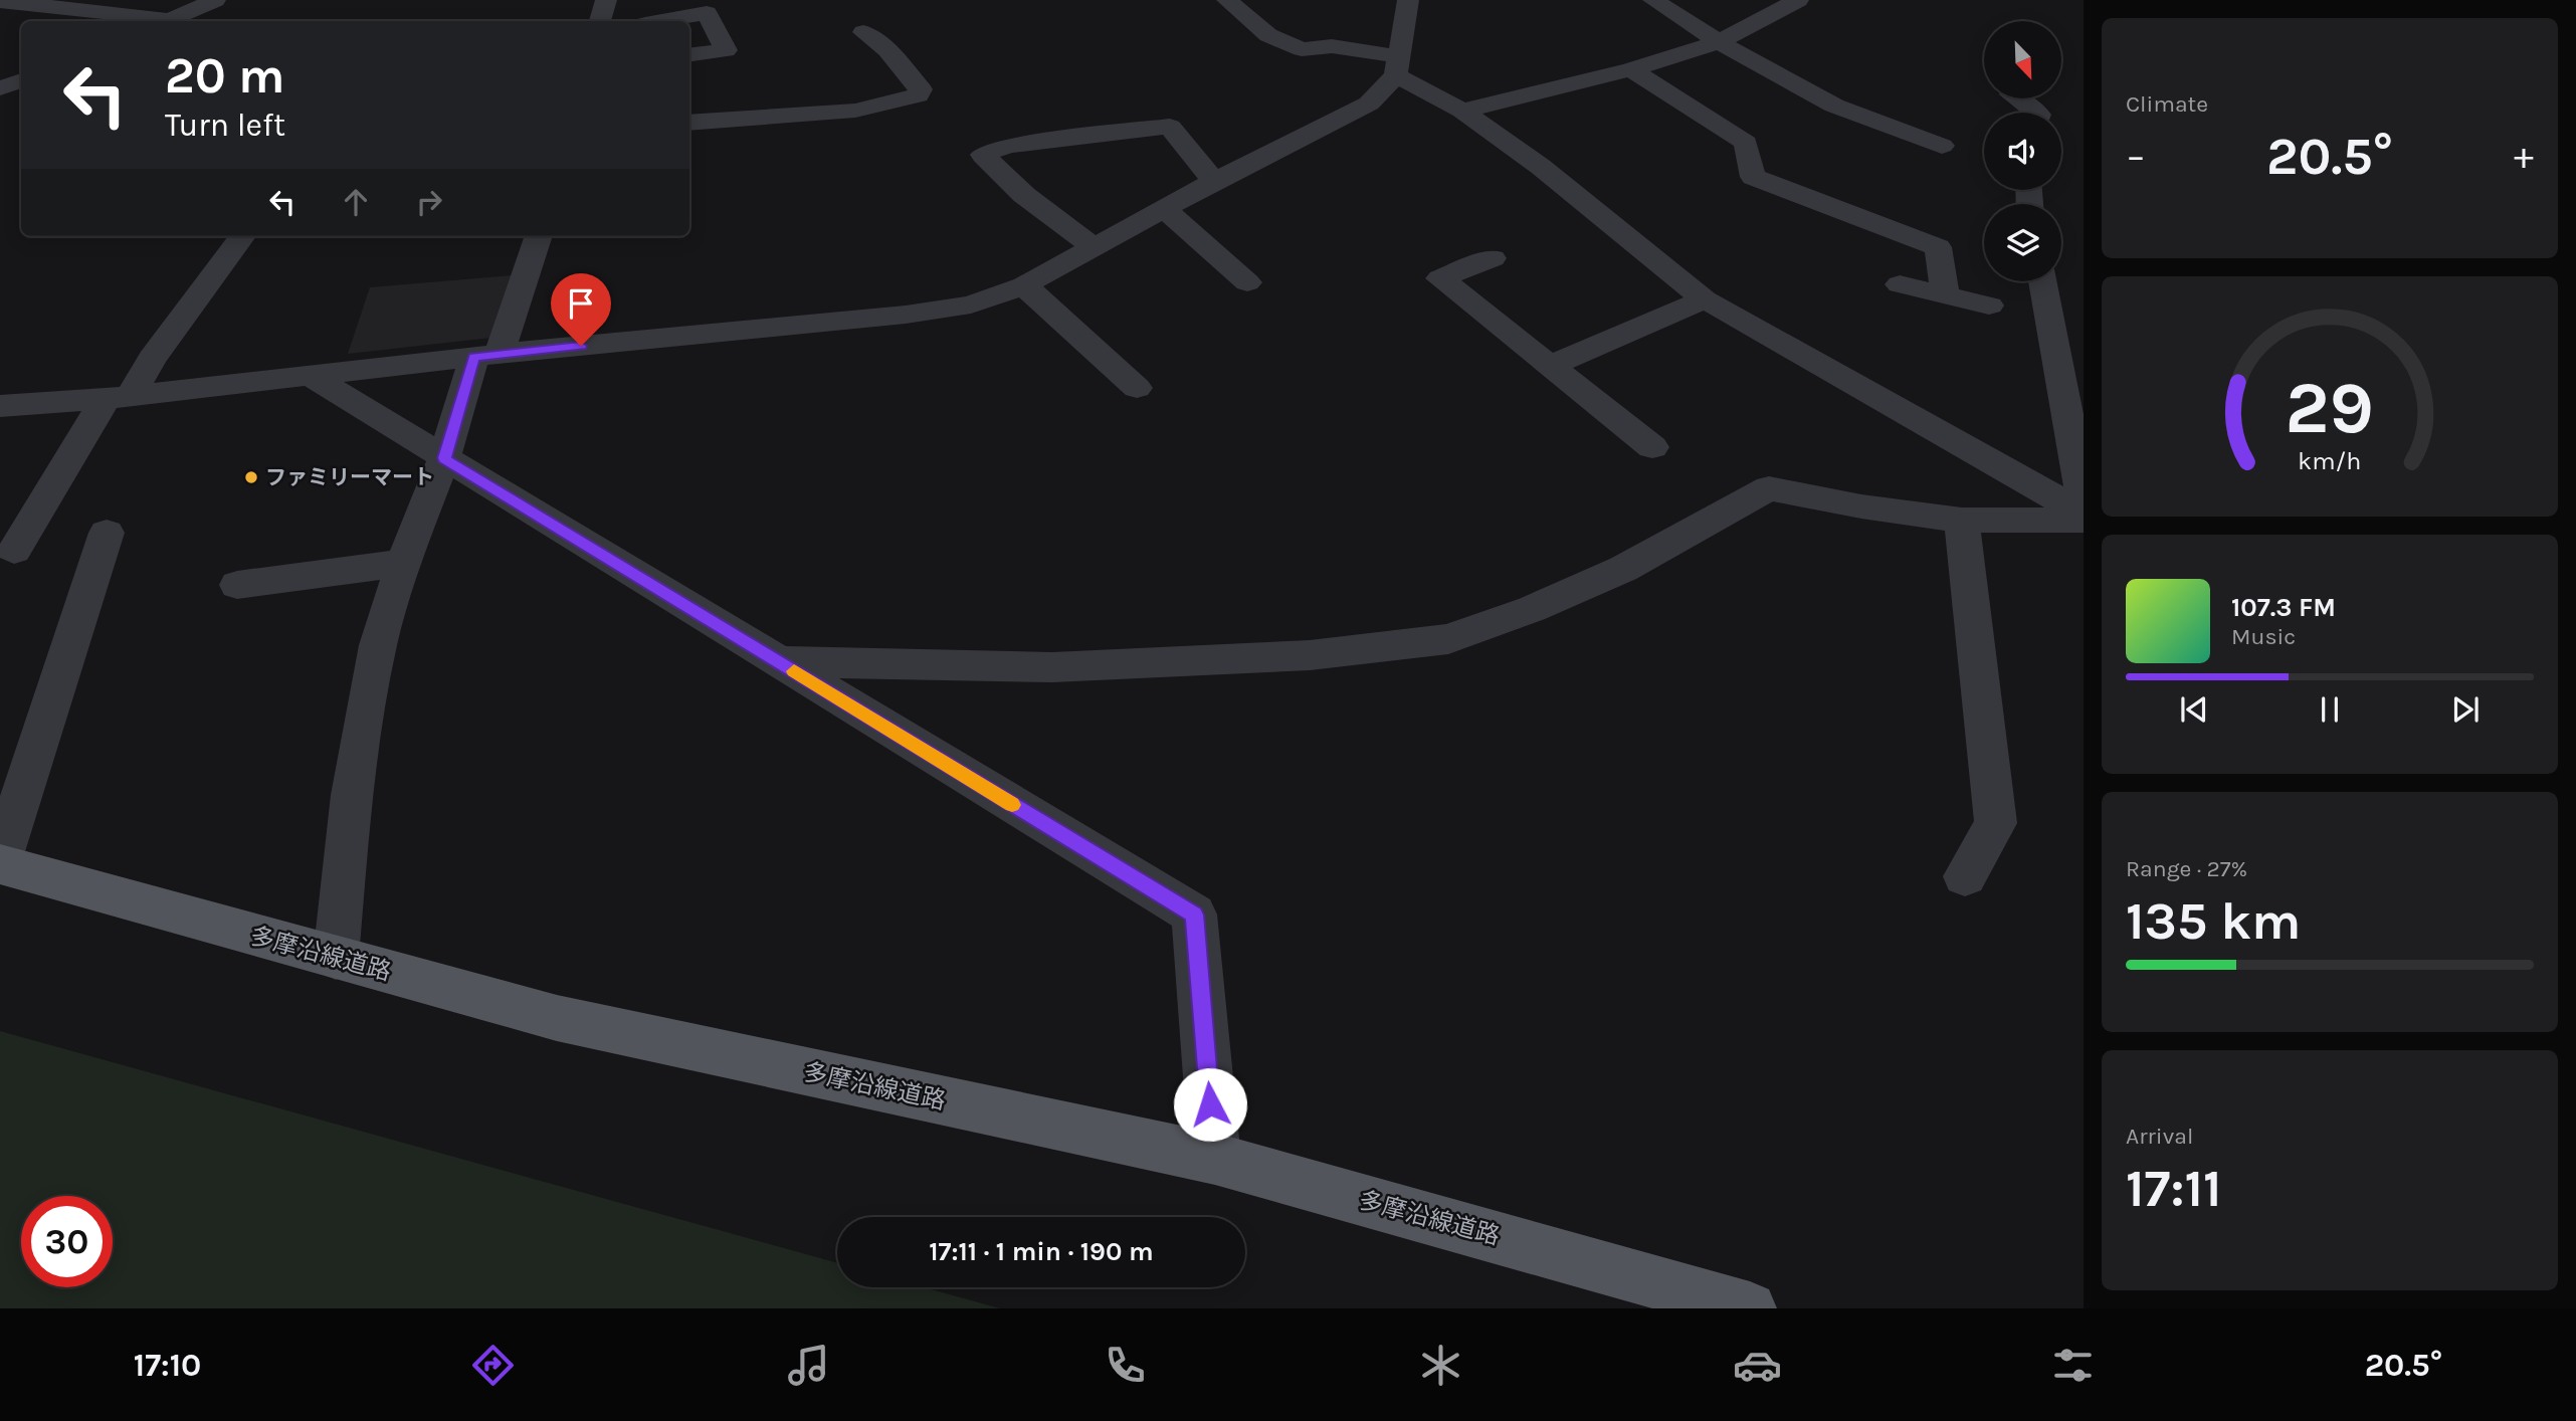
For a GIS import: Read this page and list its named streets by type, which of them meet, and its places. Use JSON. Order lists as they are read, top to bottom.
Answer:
{
  "streets": {
    "main road": ["多摩沿線道路"]
  },
  "places": ["ファミリーマート"],
  "north": "bottom right",
  "page": {
    "tile": [
      "Climate",
      ["Range · 27%", "135 km"],
      ["Arrival", "17:11"]
    ],
    "turn": ["20 m", "Turn left"],
    "heat": ["−", "20.5°", "+"],
    "song": ["107.3 FM", "Music"],
    "limit": "30",
    "trip": "17:11 · 1 min · 190 m",
    "tabs": ["17:10", "20.5°"],
    "gauge": ["29", "km/h"]
  }
}
